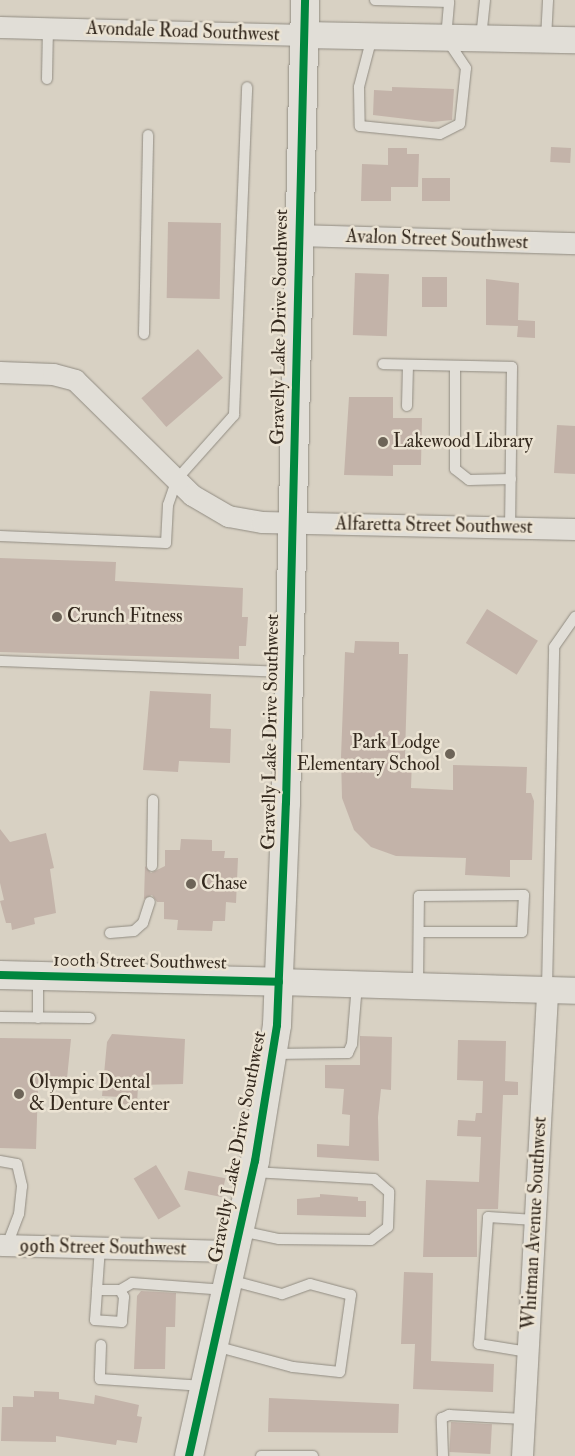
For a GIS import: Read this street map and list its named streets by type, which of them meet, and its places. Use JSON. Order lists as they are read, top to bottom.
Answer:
{
  "streets": {
    "main road": ["Gravelly Lake Drive Southwest", "100th Street Southwest"],
    "street": [
      "Avondale Road Southwest",
      "Avalon Street Southwest",
      "Alfaretta Street Southwest",
      "Whitman Avenue Southwest",
      "99th Street Southwest"
    ]
  },
  "crossings": [
    ["Avondale Road Southwest", "Gravelly Lake Drive Southwest"],
    ["Avalon Street Southwest", "Gravelly Lake Drive Southwest"],
    ["Gravelly Lake Drive Southwest", "Alfaretta Street Southwest"],
    ["Gravelly Lake Drive Southwest", "100th Street Southwest"],
    ["Gravelly Lake Drive Southwest", "99th Street Southwest"],
    ["100th Street Southwest", "Whitman Avenue Southwest"]
  ],
  "places": [
    "Lakewood Library",
    "Crunch Fitness",
    "Park Lodge Elementary School",
    "Chase",
    "Olympic Dental & Denture Center"
  ]
}
